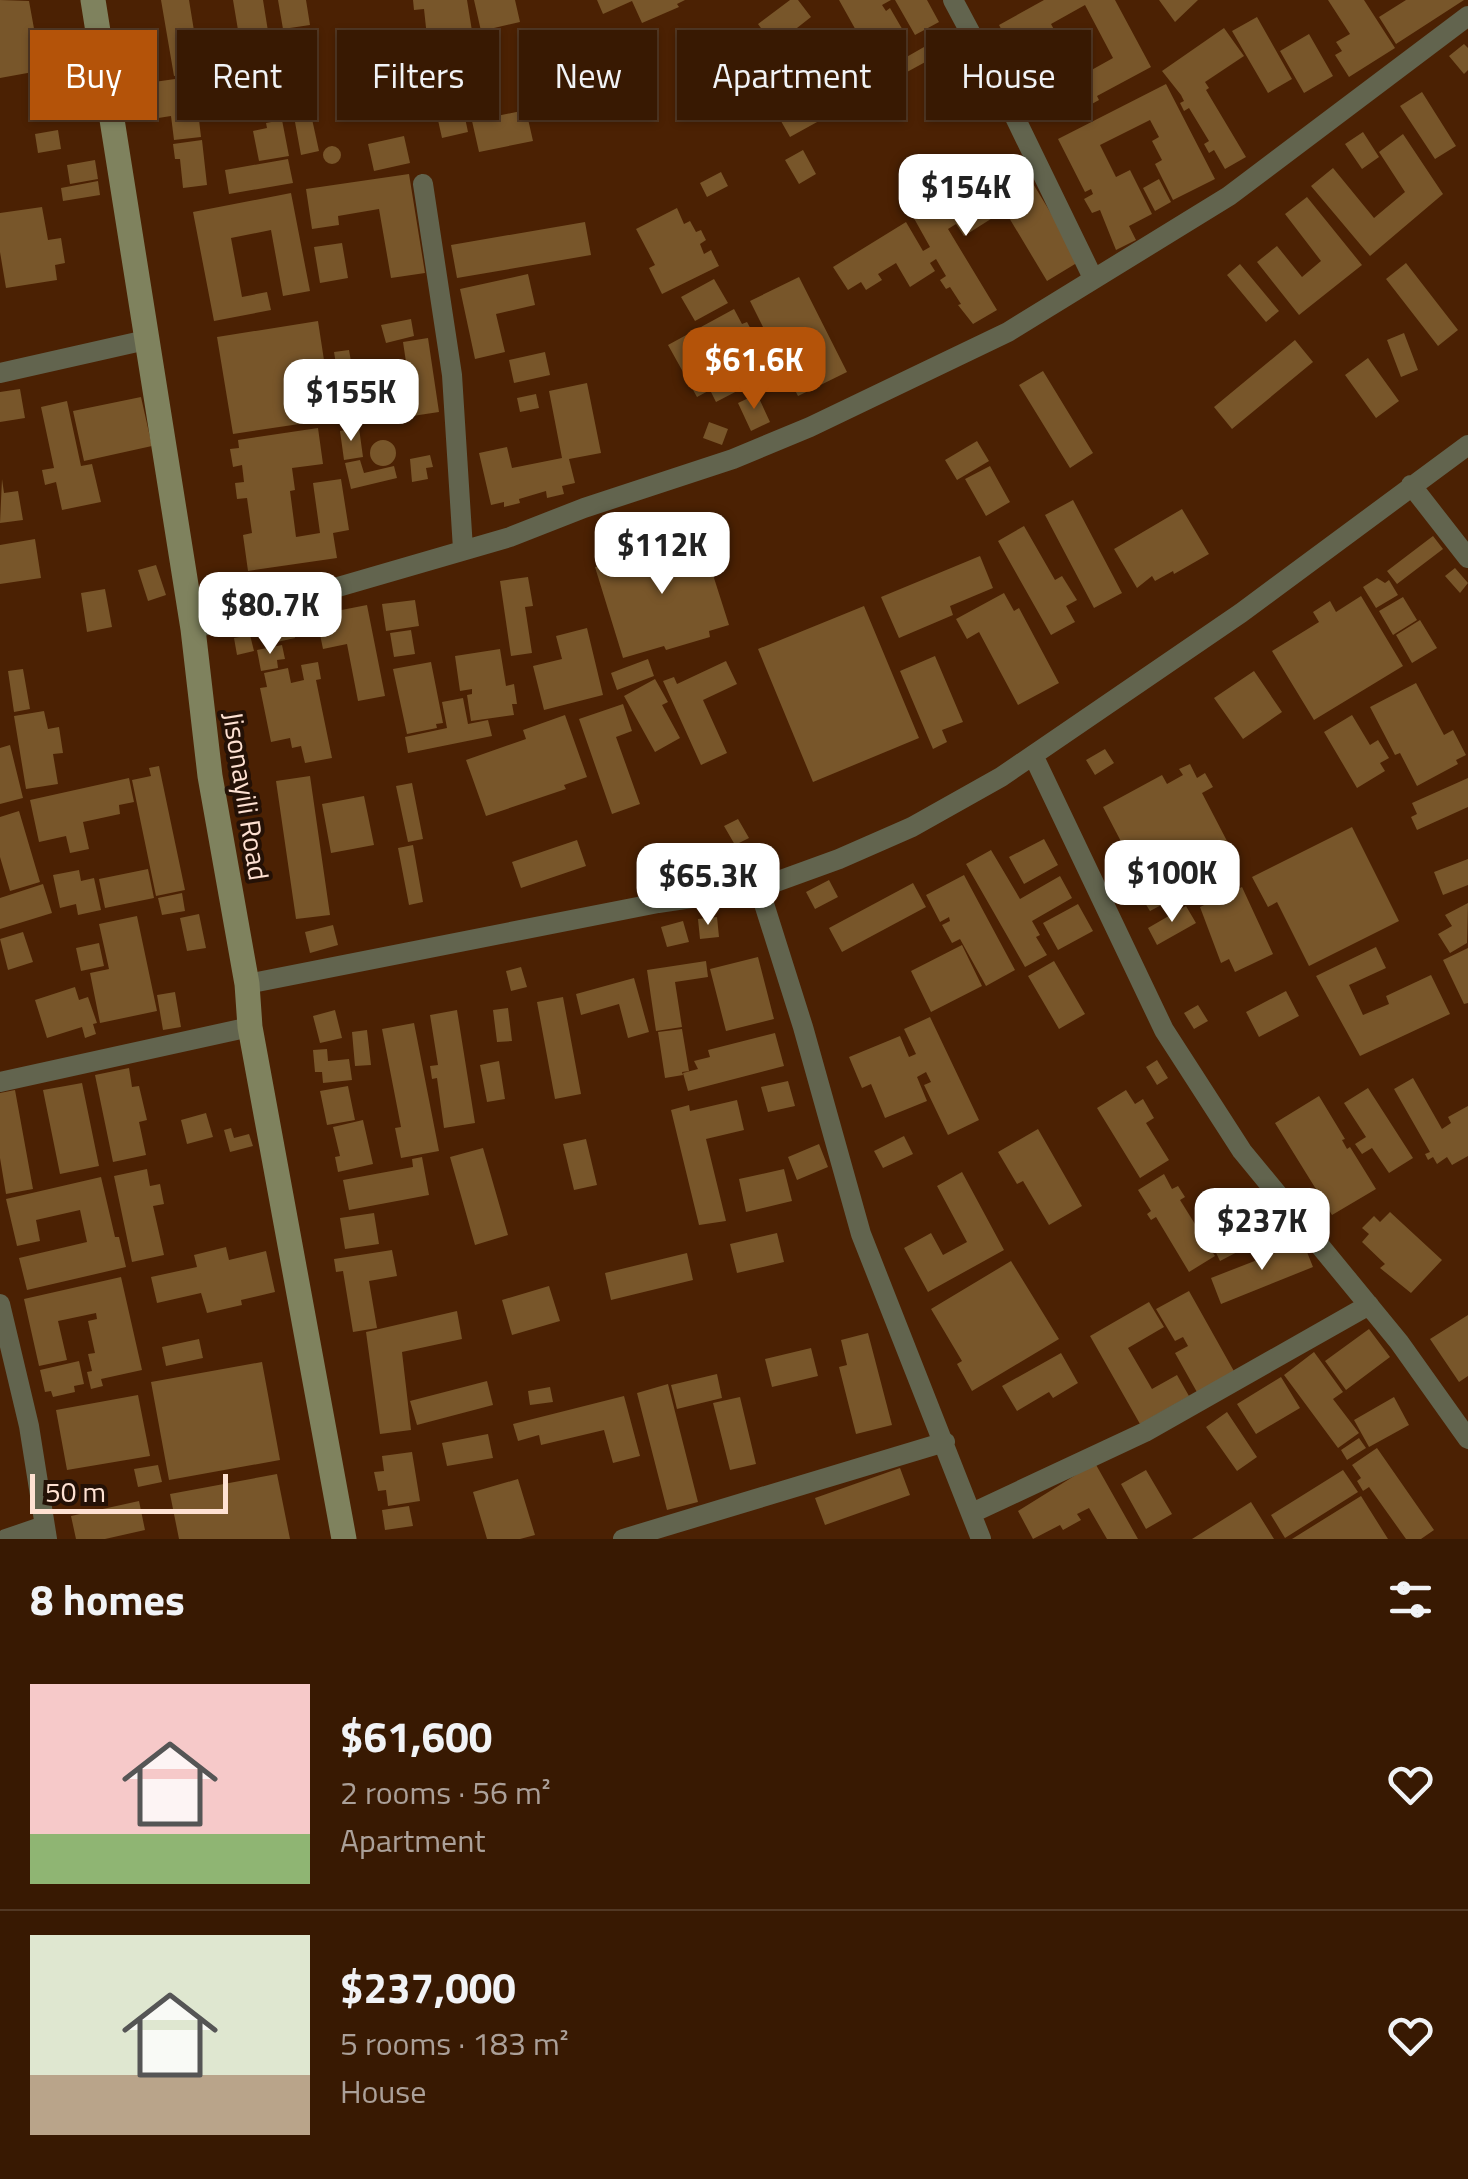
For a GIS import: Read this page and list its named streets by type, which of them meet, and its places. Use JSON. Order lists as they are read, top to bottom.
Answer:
{
  "streets": {
    "street": ["Jisonayili Road"]
  },
  "scale_bar": "50 m",
  "page": {
    "chip": [
      "Buy",
      "Rent",
      "Filters",
      "New",
      "Apartment",
      "House"
    ],
    "price": [
      "$154K",
      "$61.6K",
      "$155K",
      "$112K",
      "$80.7K",
      "$100K",
      "$65.3K",
      "$237K"
    ],
    "scale": "50 m",
    "heading": "8 homes",
    "list": [
      {
        "name": "$61,600",
        "note": "2 rooms · 56 m² · Apartment"
      },
      {
        "name": "$237,000",
        "note": "5 rooms · 183 m² · House"
      }
    ]
  }
}
